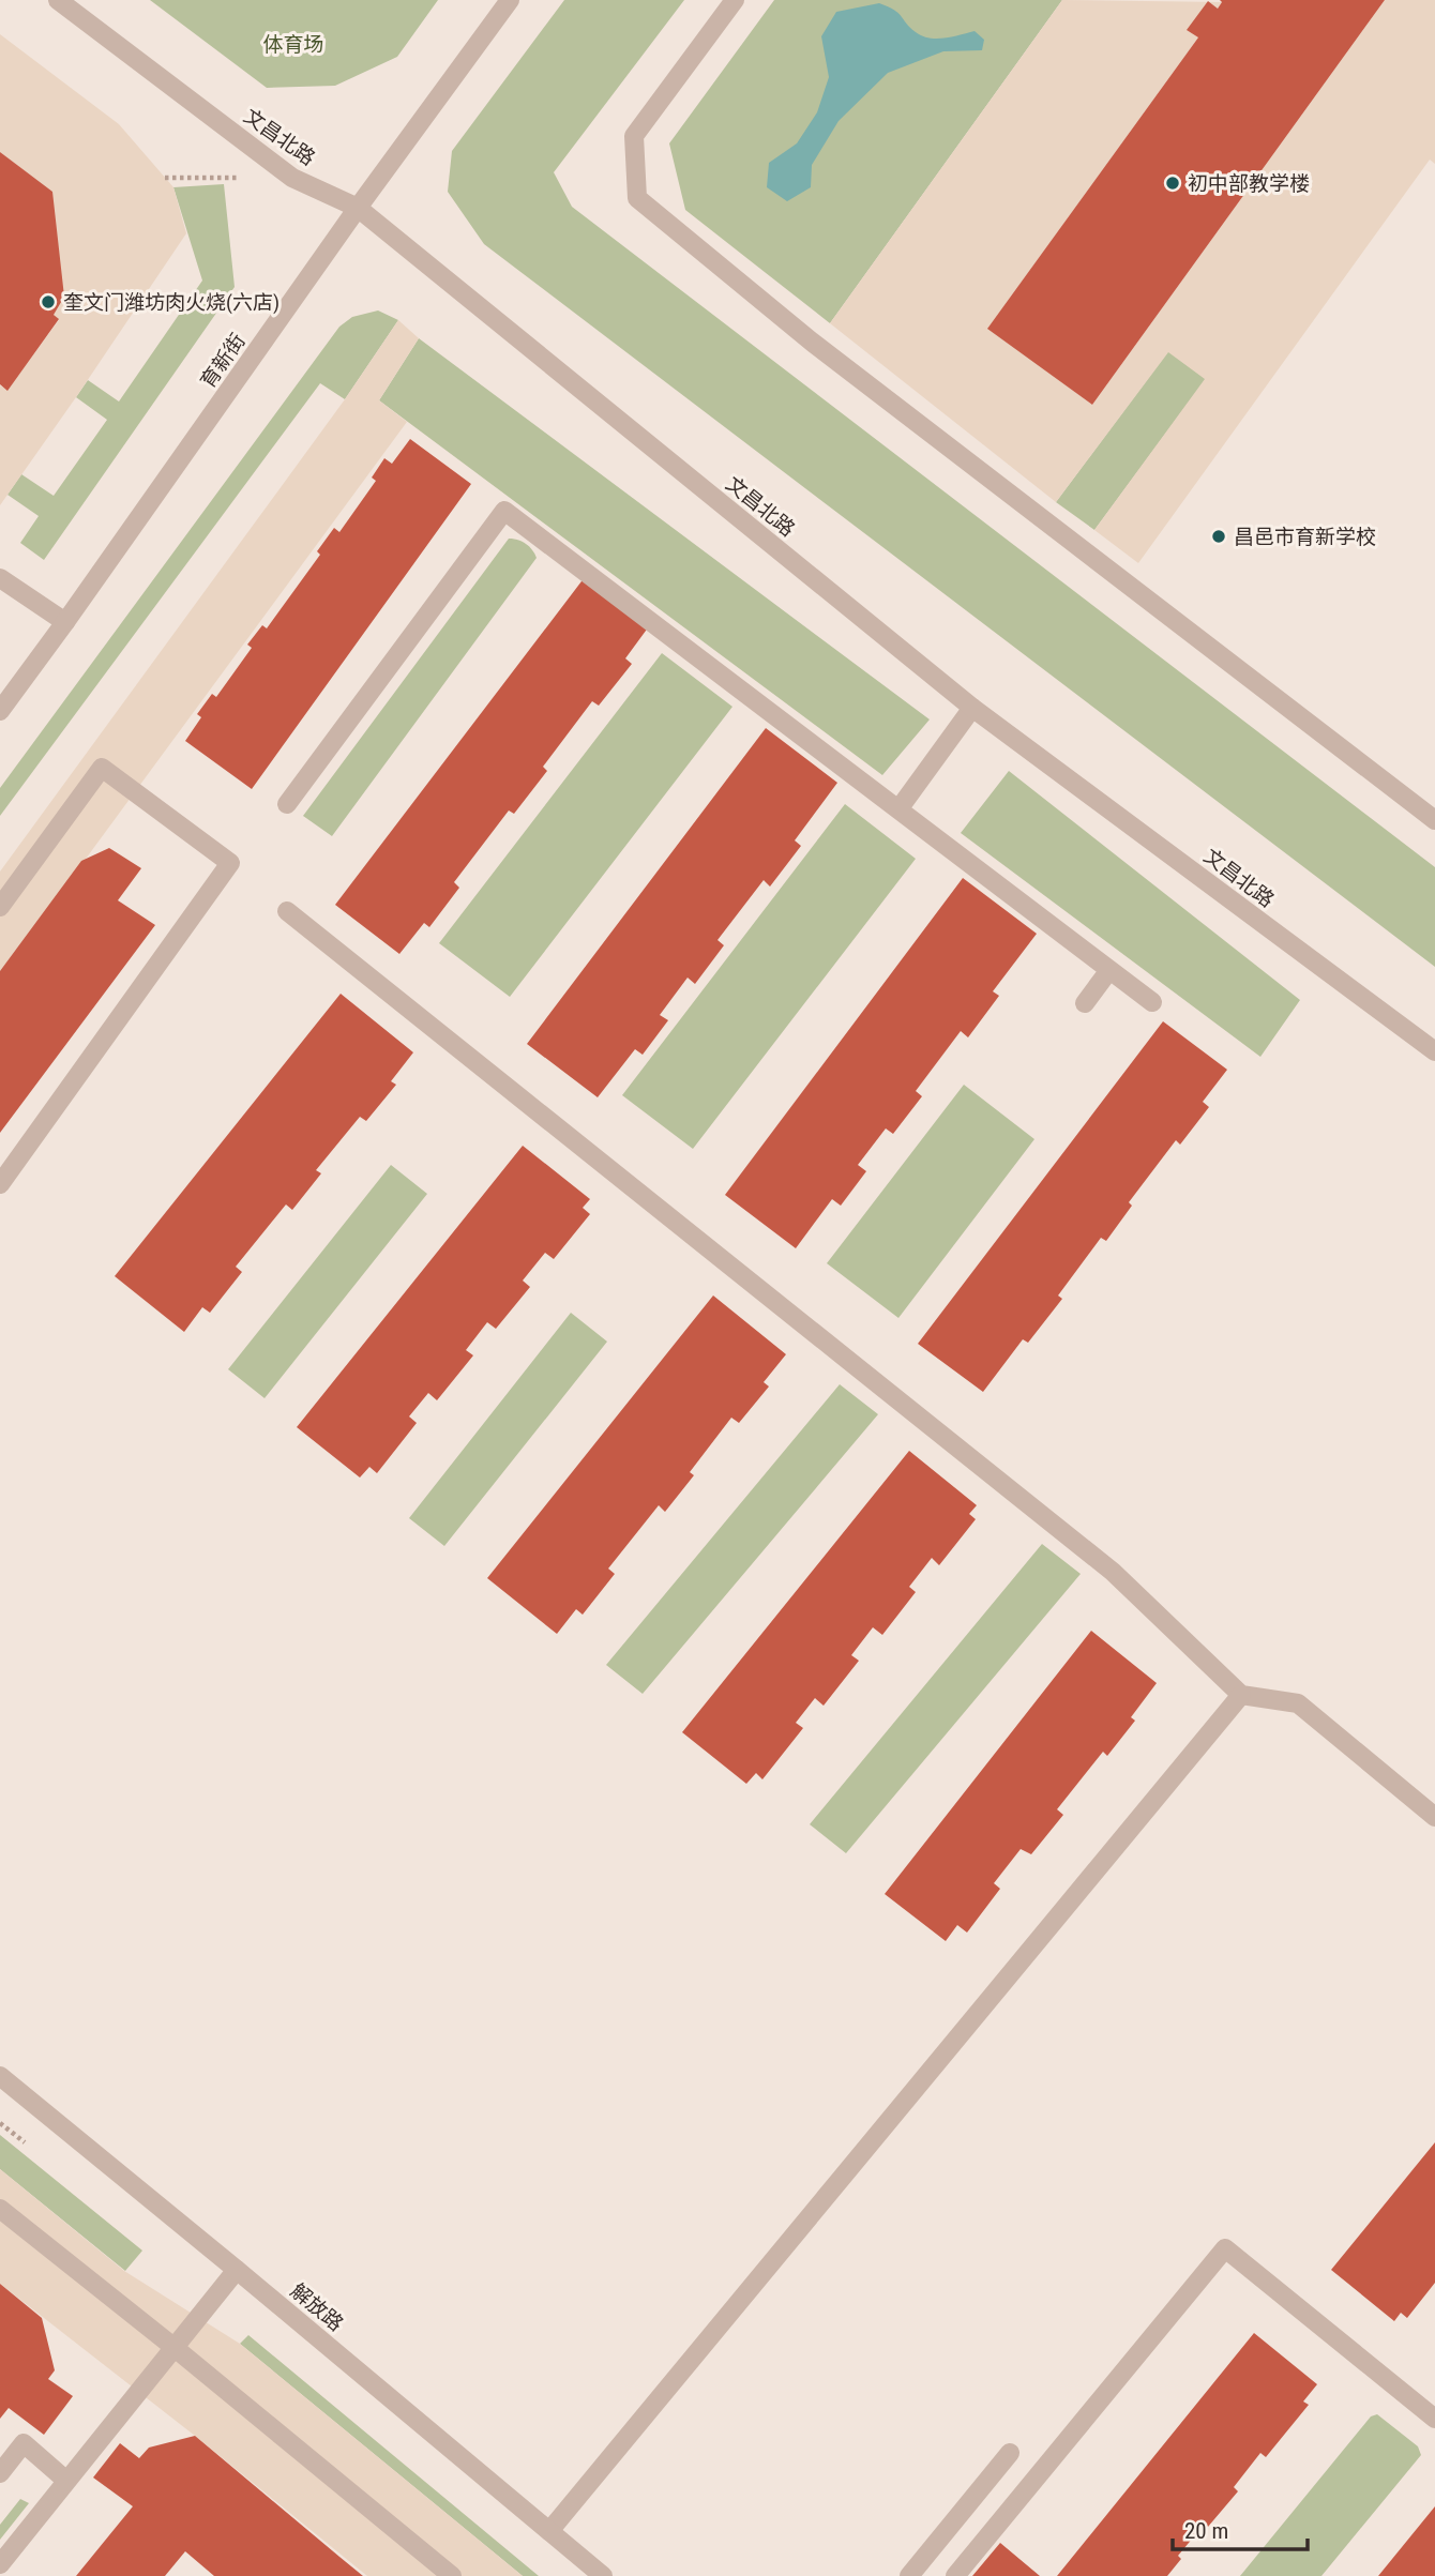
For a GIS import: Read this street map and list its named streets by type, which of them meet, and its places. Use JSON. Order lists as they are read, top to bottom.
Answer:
{
  "streets": {
    "street": ["文昌北路", "育新街", "解放路"]
  },
  "crossings": [
    ["文昌北路", "育新街"]
  ],
  "parks": ["体育场"],
  "places": ["初中部教学楼", "奎文门潍坊肉火烧(六店)", "昌邑市育新学校"],
  "scale_bar": "20 m"
}
